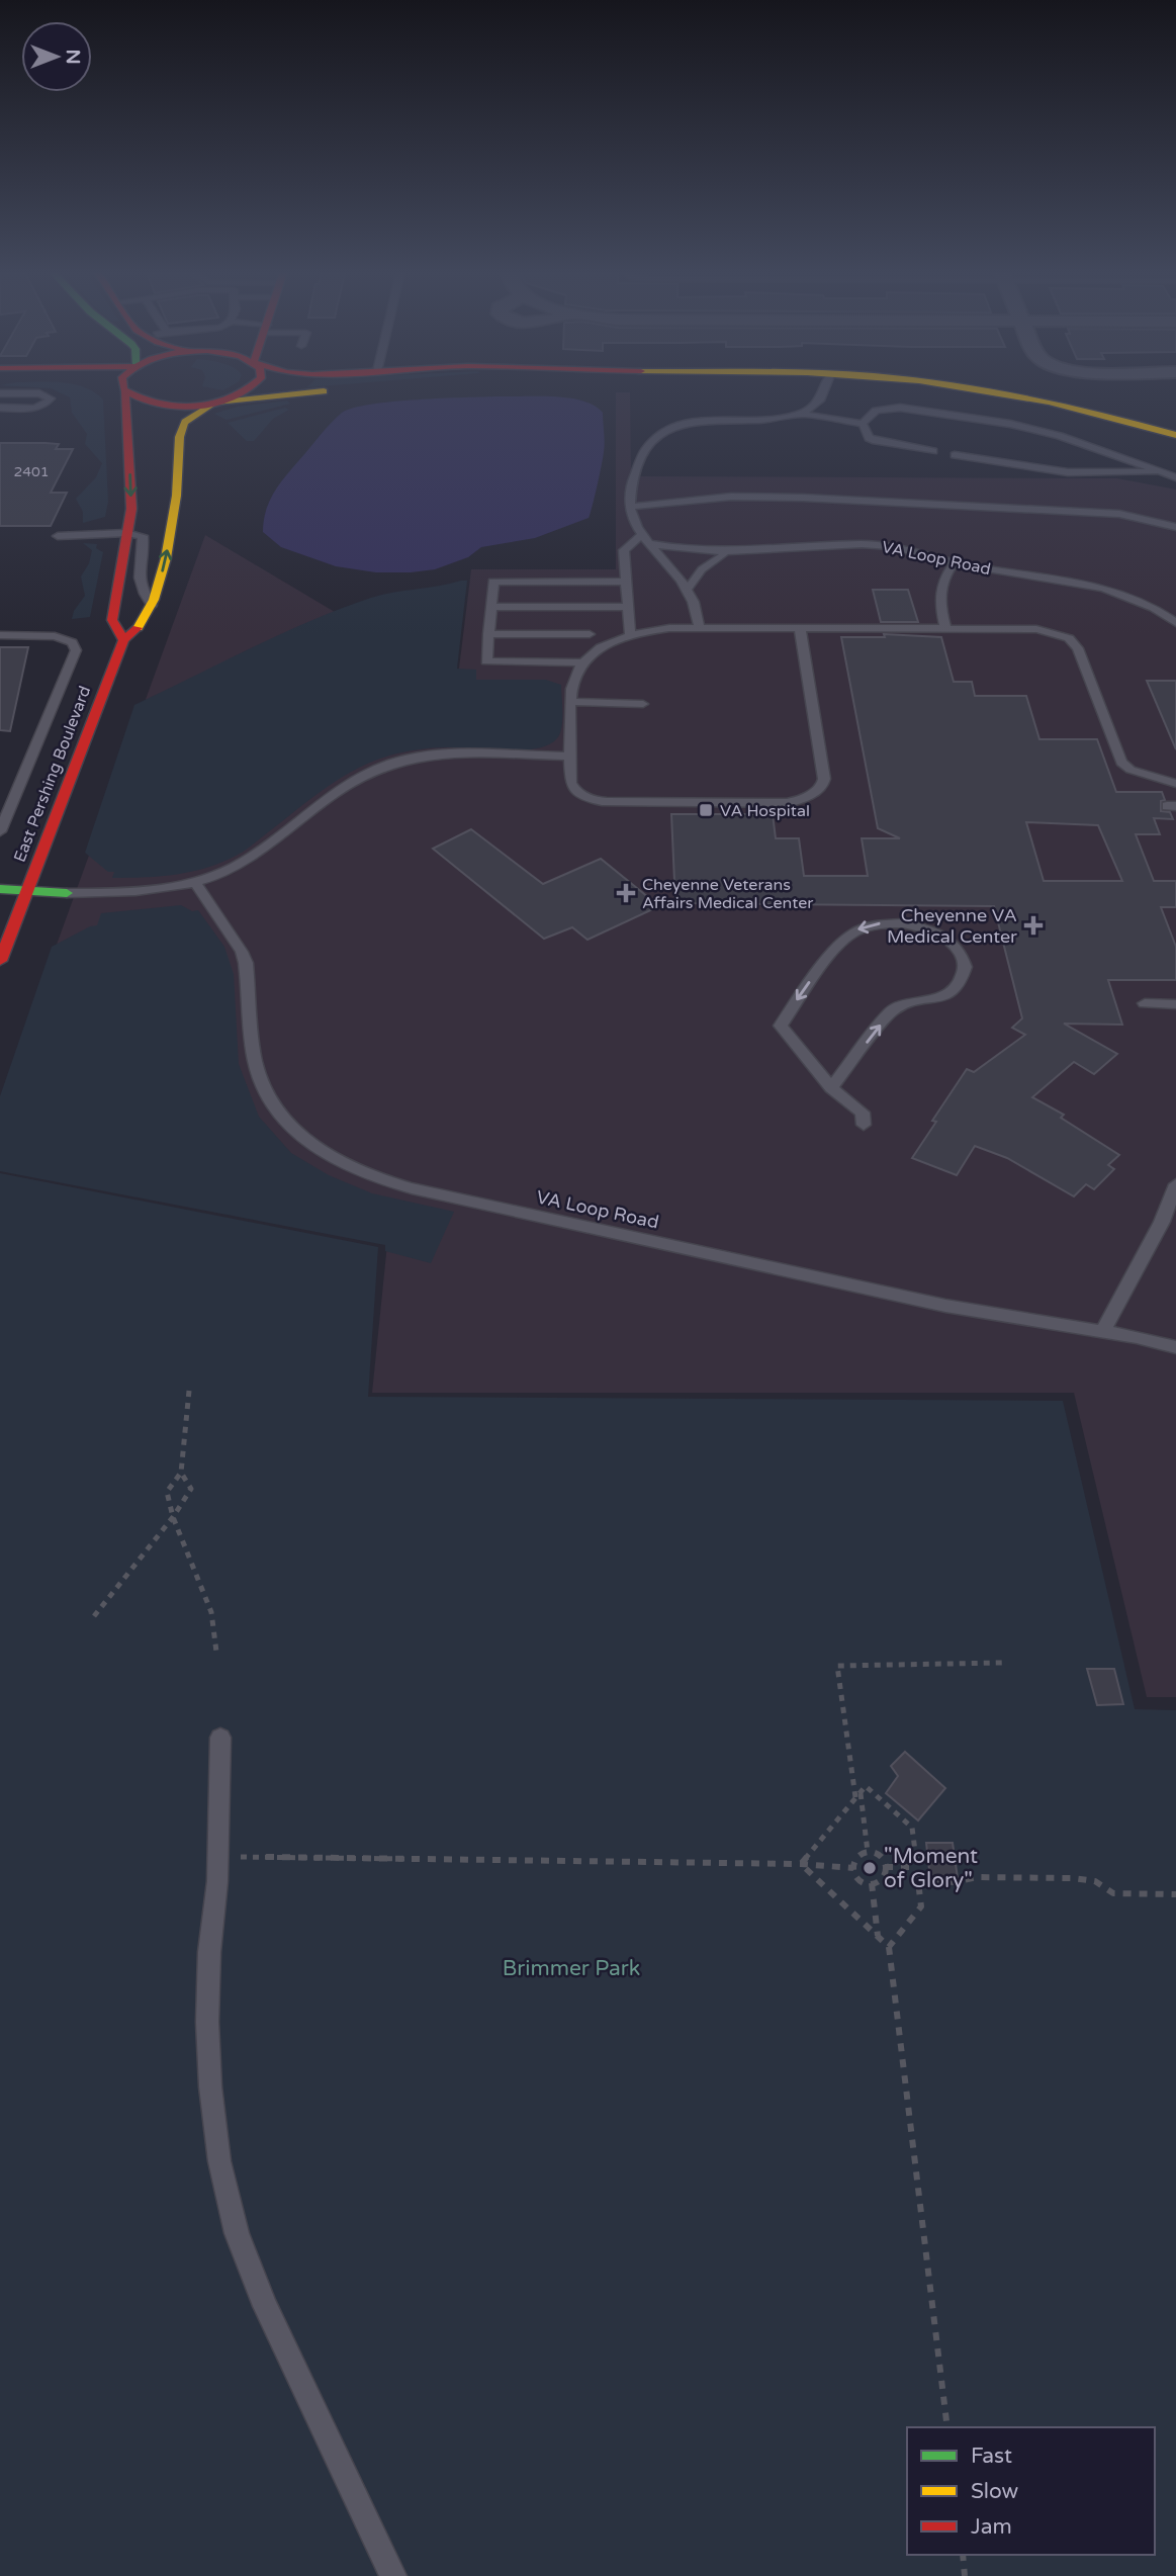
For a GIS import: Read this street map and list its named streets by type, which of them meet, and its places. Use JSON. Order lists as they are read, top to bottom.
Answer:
{
  "streets": {
    "main road": ["East Pershing Boulevard"],
    "lane": ["VA Loop Road"]
  },
  "parks": ["Brimmer Park"],
  "places": {
    "transit": ["VA Hospital"],
    "health": ["Cheyenne Veterans Affairs Medical Center", "Cheyenne VA Medical Center"],
    "other": ["\"Moment of Glory\""]
  },
  "house_numbers": ["2401"],
  "legend": ["Fast", "Slow", "Jam"],
  "north": "right"
}
